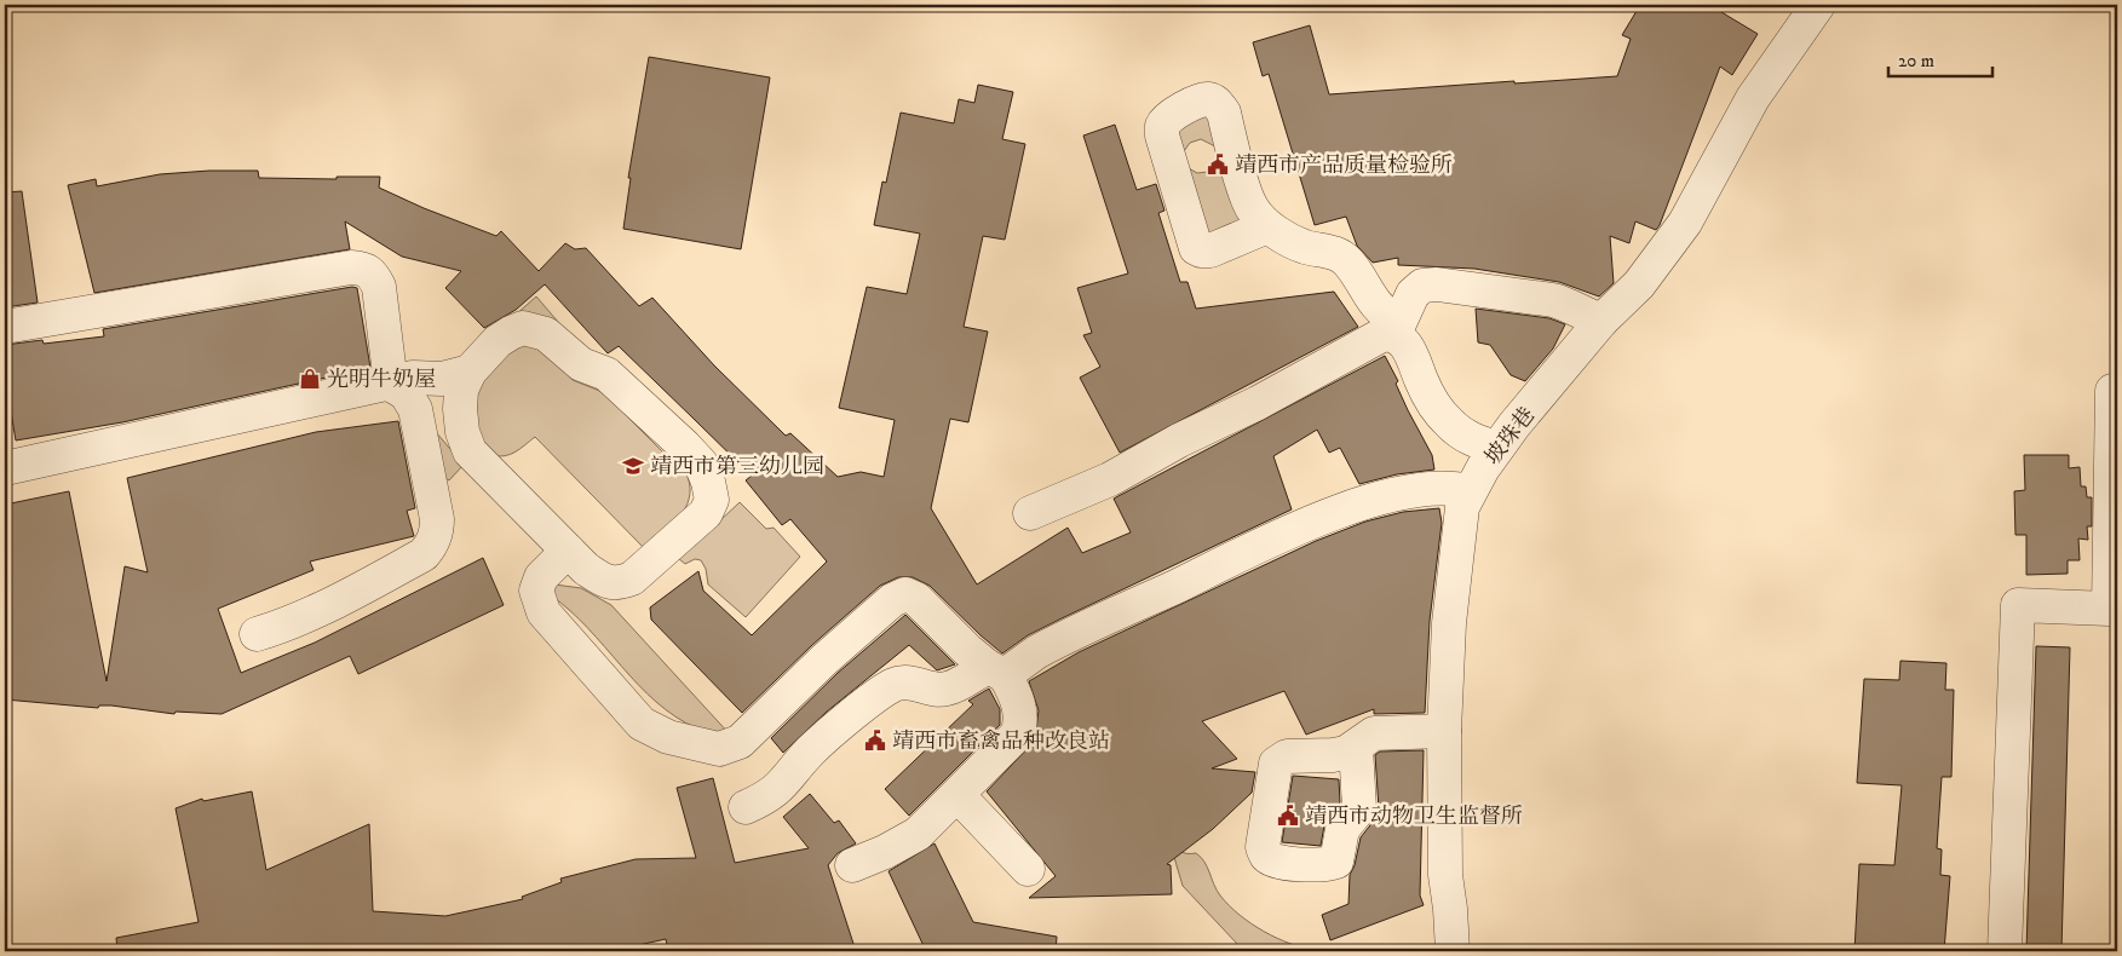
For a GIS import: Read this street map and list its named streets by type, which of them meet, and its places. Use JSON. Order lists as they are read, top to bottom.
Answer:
{
  "streets": {
    "street": ["坡珠巷"]
  },
  "places": {
    "public building": ["靖西市产品质量检验所", "靖西市畜禽品种改良站", "靖西市动物卫生监督所"],
    "shop": ["光明牛奶屋"],
    "school or university": ["靖西市第三幼儿园"]
  },
  "scale_bar": "20 m"
}
